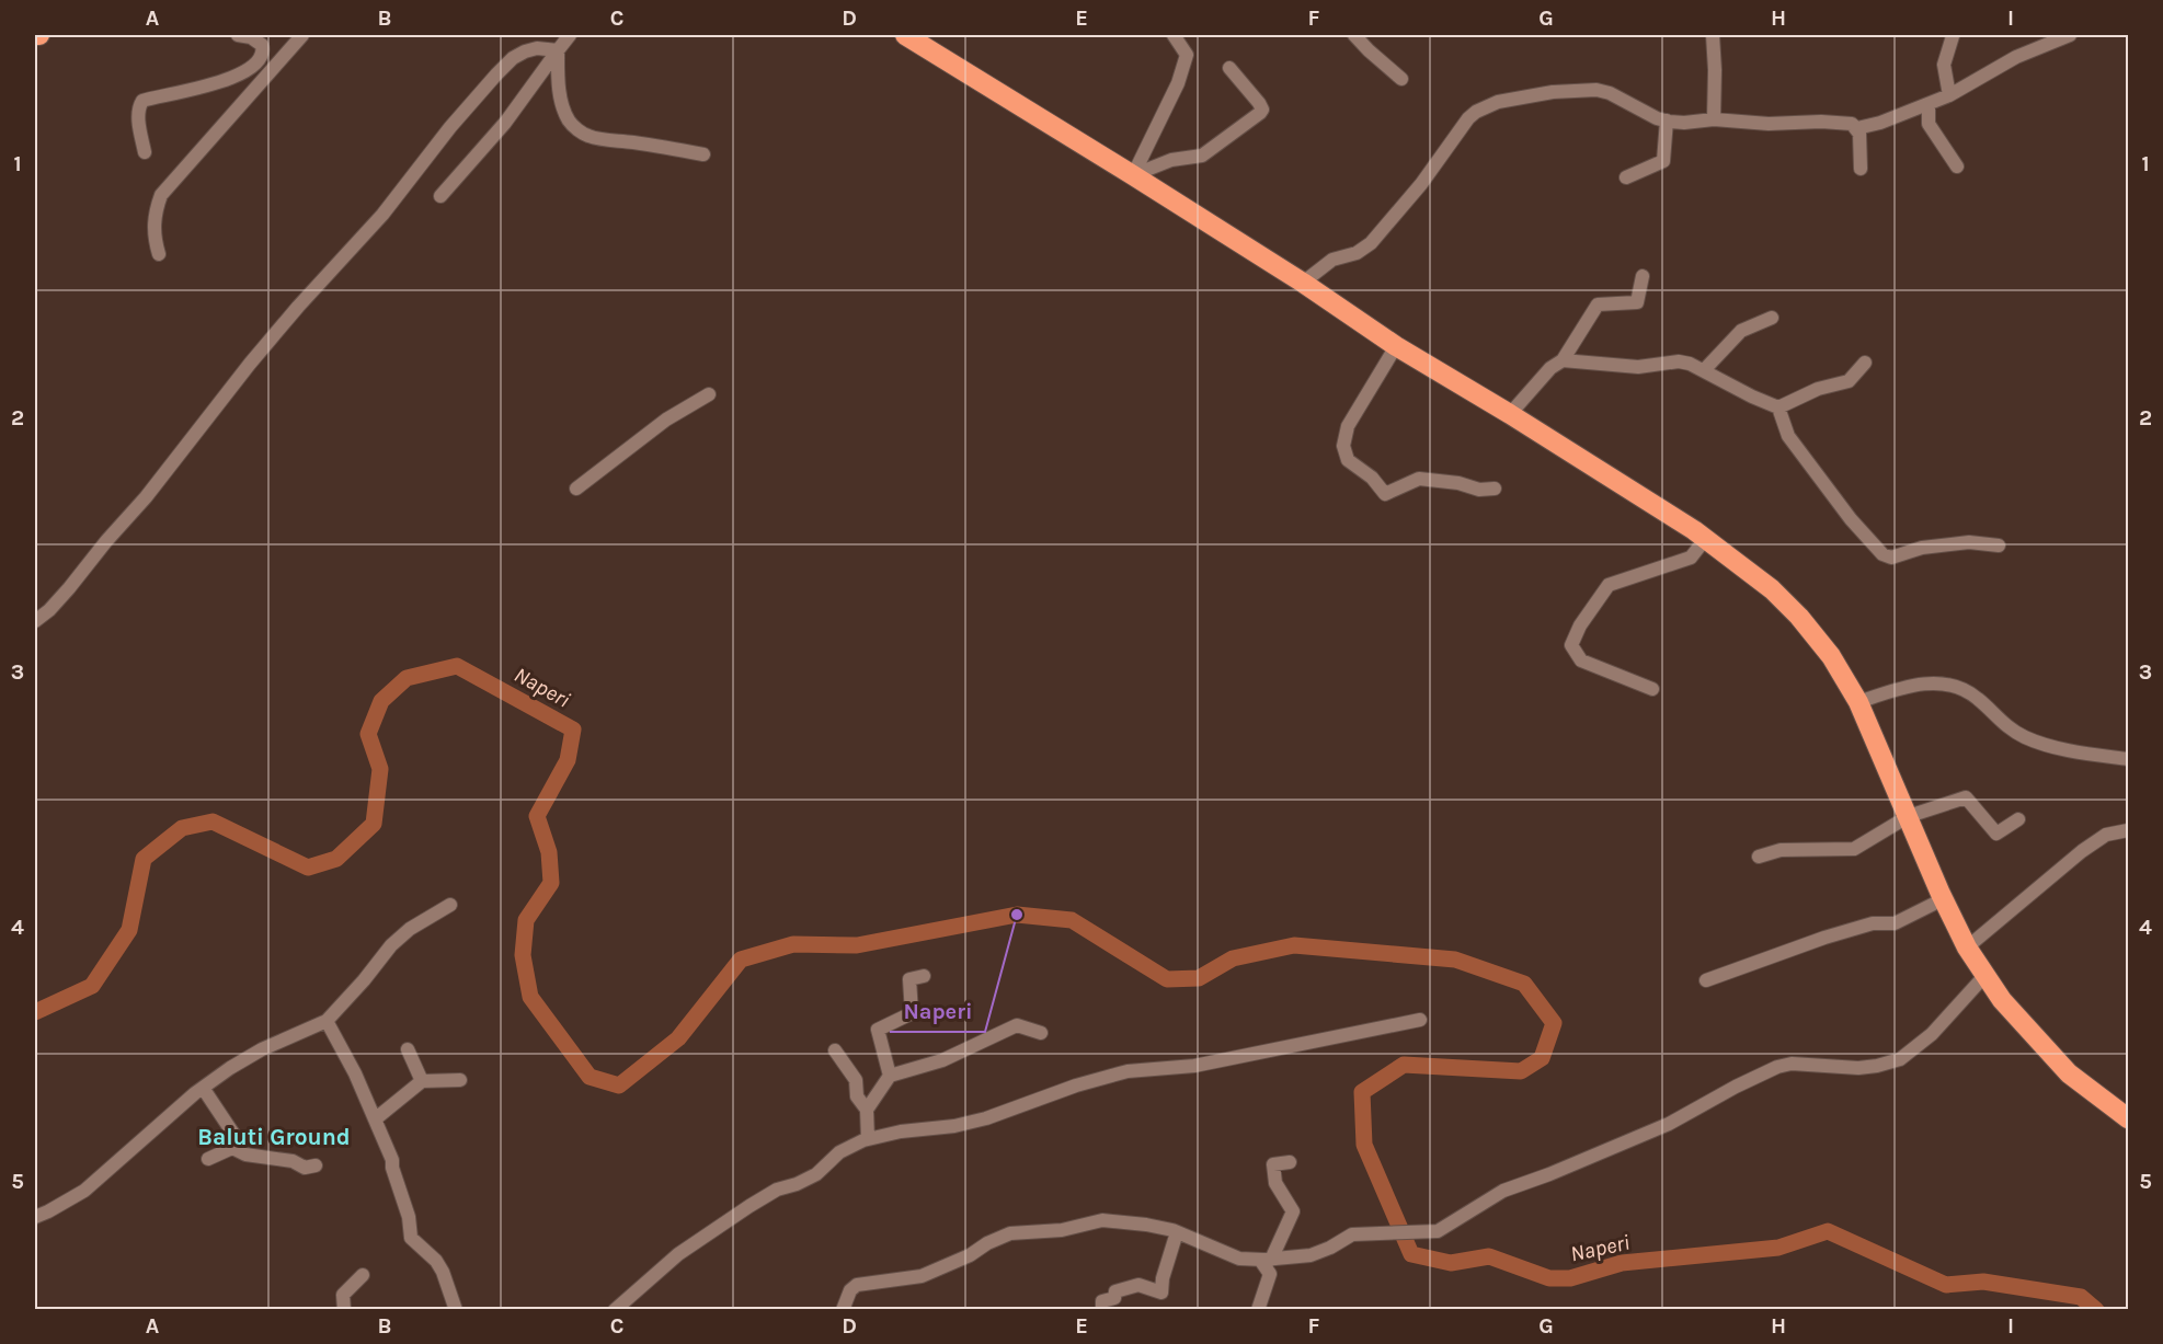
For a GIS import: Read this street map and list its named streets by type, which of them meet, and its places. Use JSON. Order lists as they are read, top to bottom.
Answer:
{
  "districts": ["Baluti Ground"],
  "water": ["Naperi"],
  "places": ["Naperi"],
  "grid": {
    "columns": [
      "A",
      "B",
      "C",
      "D",
      "E",
      "F",
      "G",
      "H",
      "I"
    ],
    "rows": [
      "1",
      "2",
      "3",
      "4",
      "5"
    ]
  }
}
